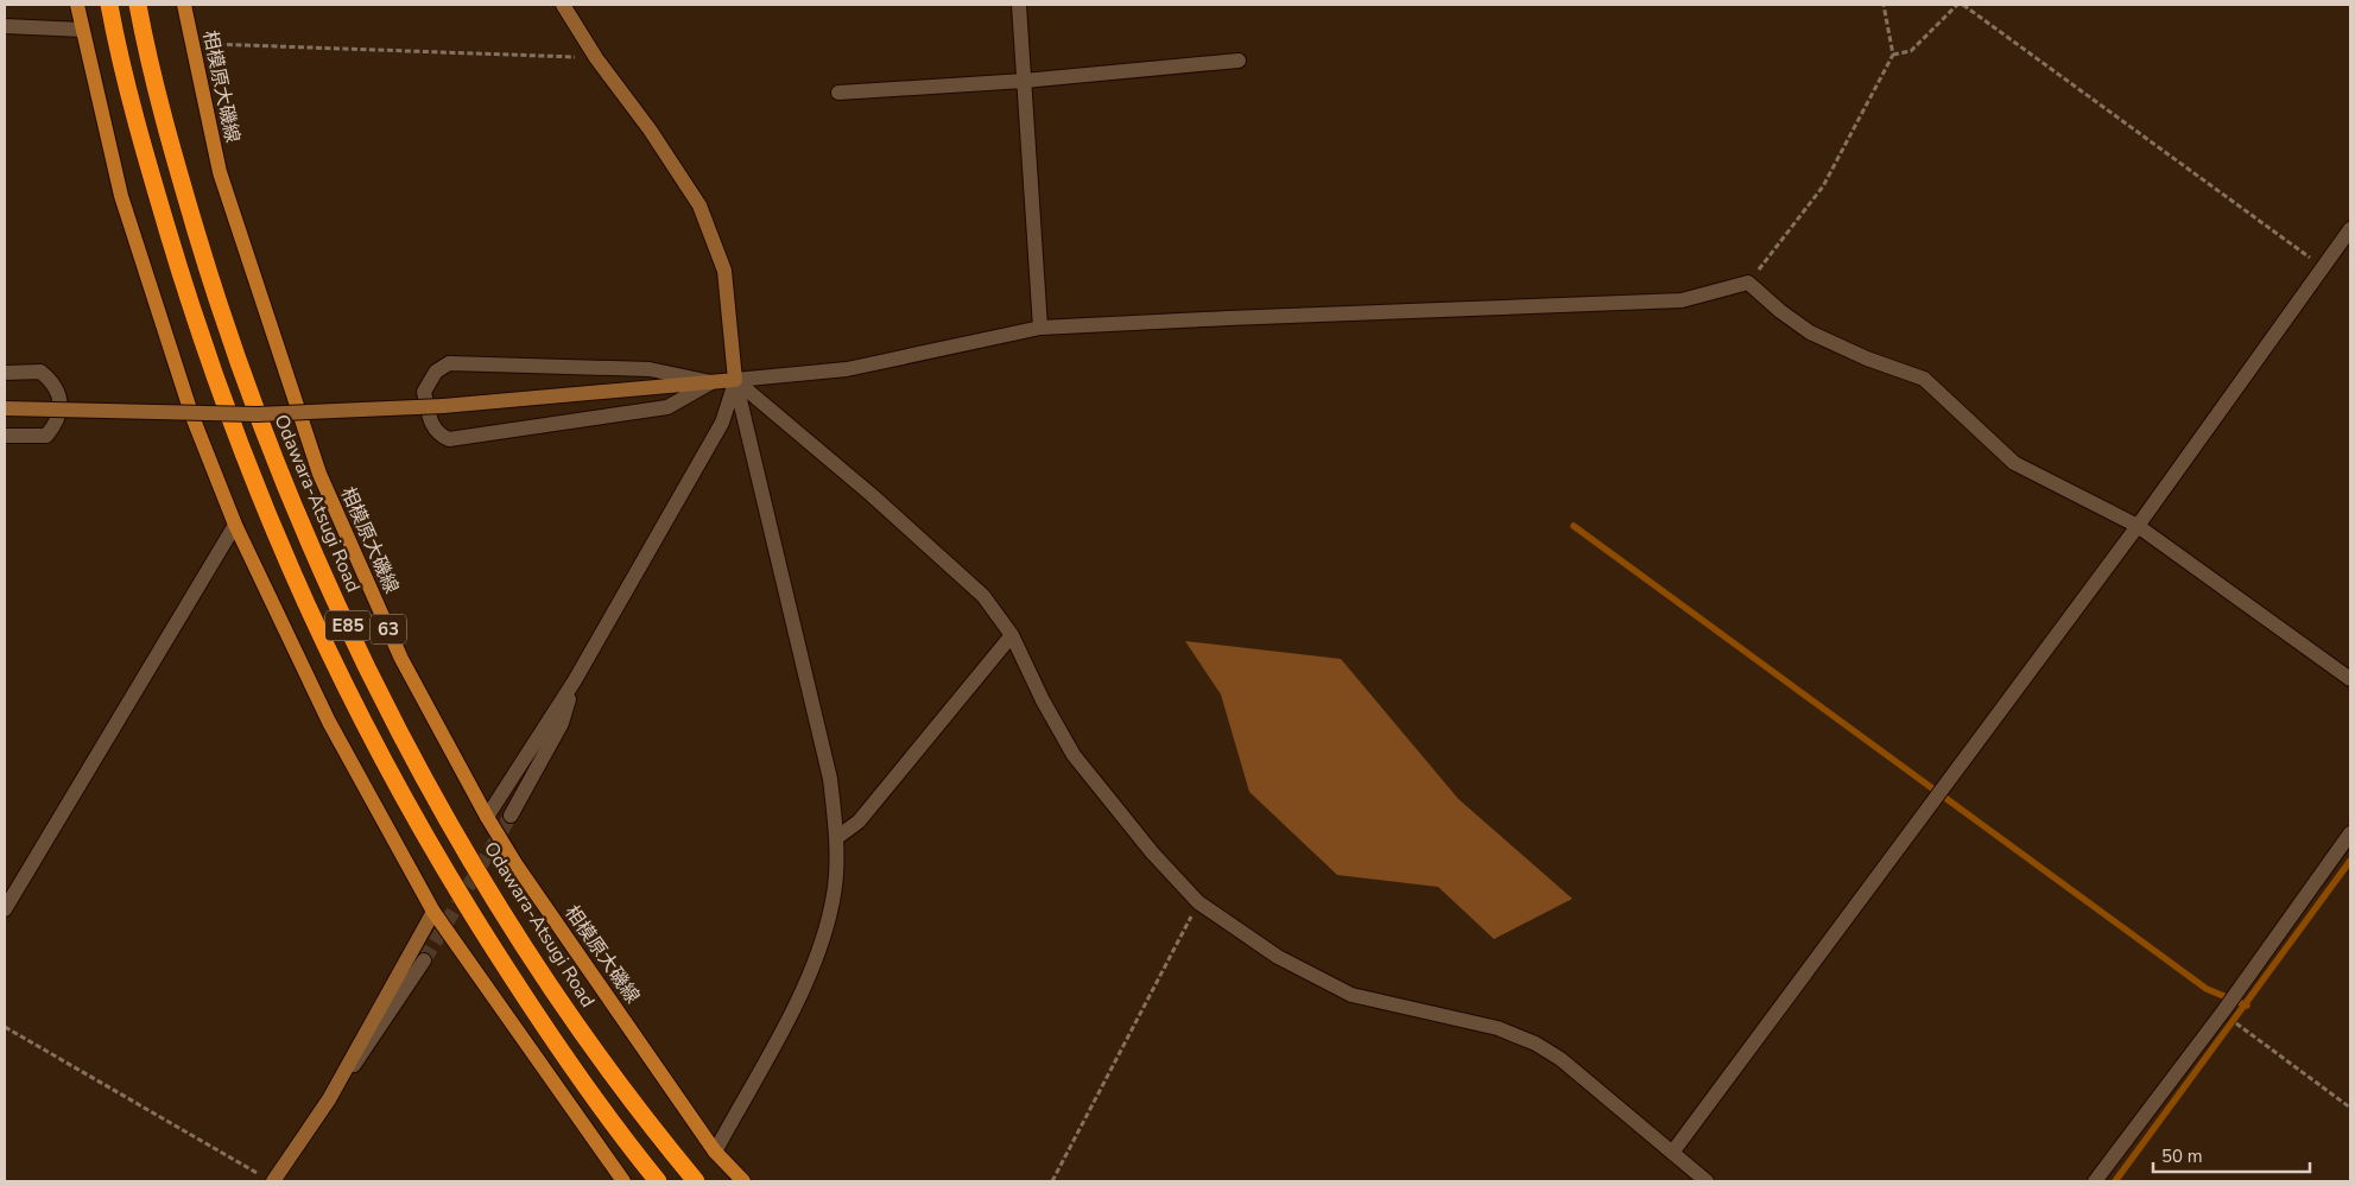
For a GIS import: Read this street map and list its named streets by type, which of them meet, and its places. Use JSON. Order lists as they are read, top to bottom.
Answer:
{
  "streets": {
    "highway": ["Odawara-Atsugi Road", "E85"],
    "main road": ["相模原大磯線", "63"]
  },
  "scale_bar": "50 m"
}
